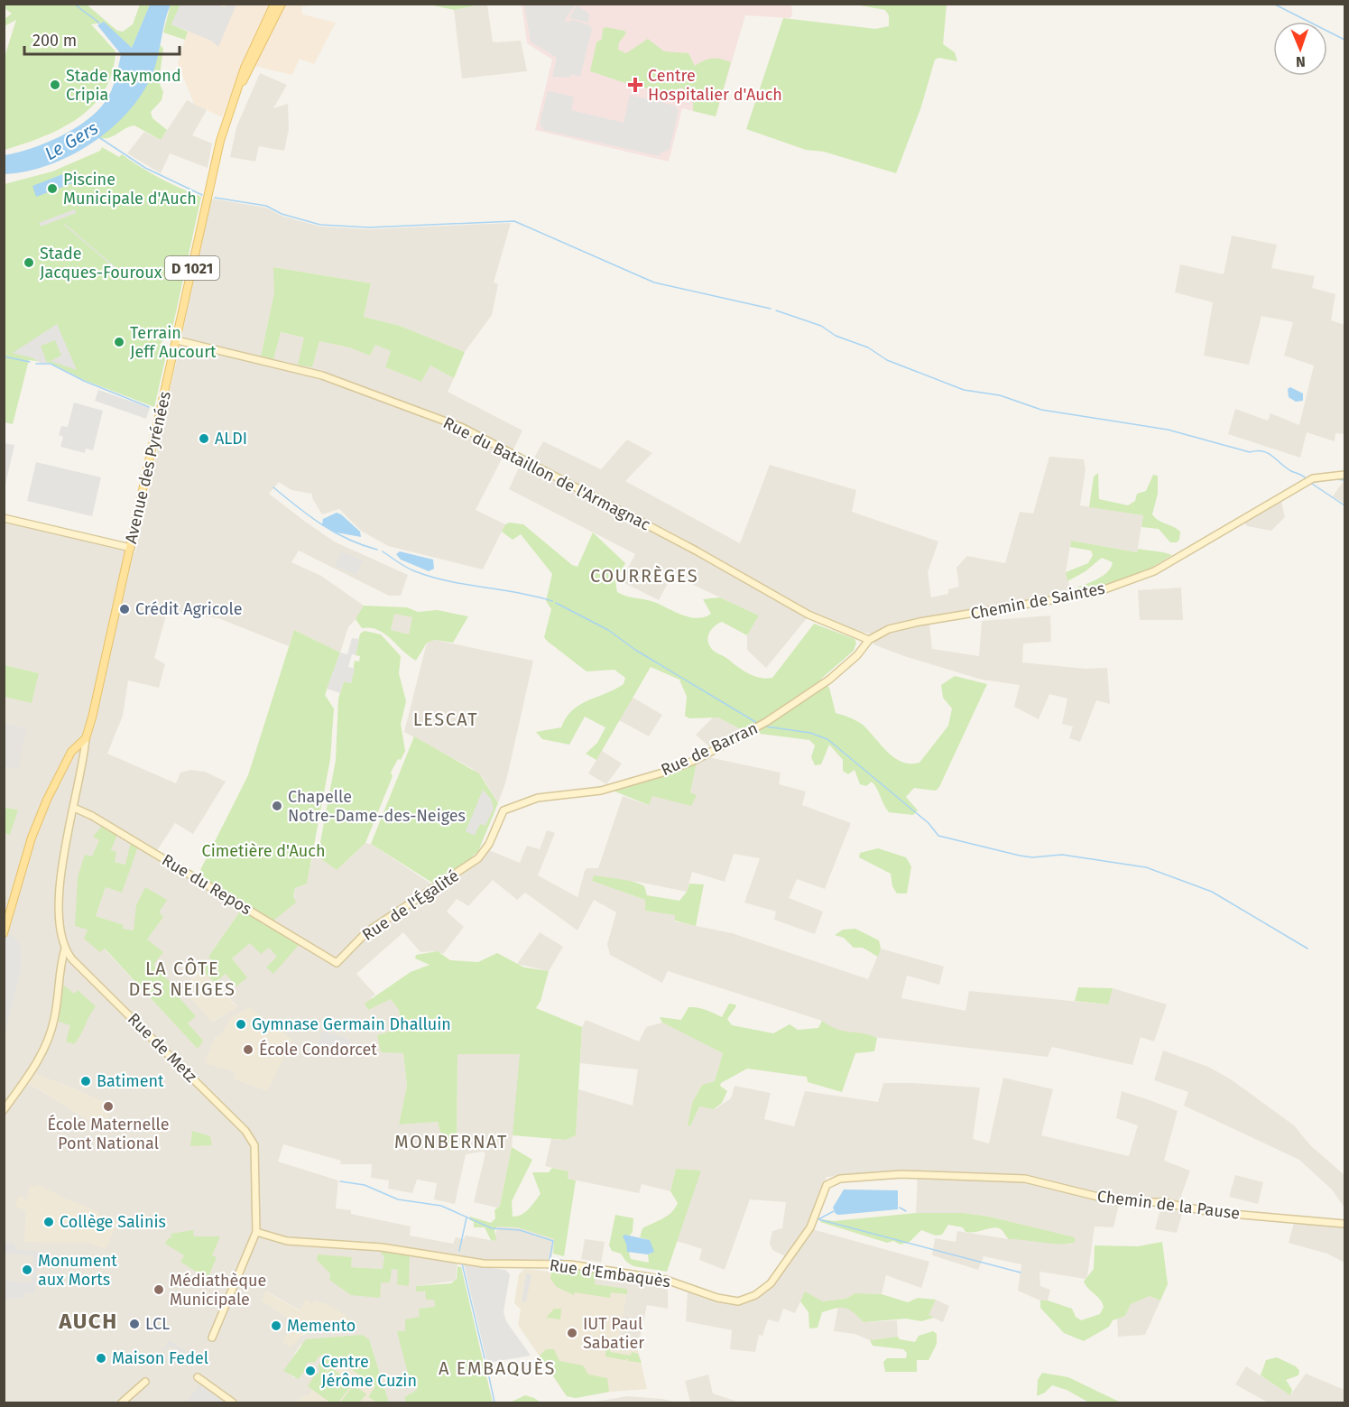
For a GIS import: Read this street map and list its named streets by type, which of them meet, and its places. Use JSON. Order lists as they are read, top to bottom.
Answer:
{
  "streets": {
    "main road": ["D 1021", "Avenue des Pyrénées"],
    "street": [
      "Rue du Bataillon de l'Armagnac",
      "Chemin de Saintes",
      "Rue de Barran",
      "Rue du Repos",
      "Rue de l'Égalité",
      "Rue de Metz",
      "Chemin de la Pause",
      "Rue d'Embaquès"
    ]
  },
  "crossings": [
    ["D 1021", "Avenue des Pyrénées"],
    ["D 1021", "Rue de Metz"],
    ["Avenue des Pyrénées", "Rue du Bataillon de l'Armagnac"],
    ["Avenue des Pyrénées", "Rue de Metz"],
    ["Rue du Bataillon de l'Armagnac", "Chemin de Saintes"],
    ["Rue du Bataillon de l'Armagnac", "Rue de Barran"],
    ["Chemin de Saintes", "Rue de Barran"],
    ["Rue de Barran", "Rue de l'Égalité"],
    ["Rue du Repos", "Rue de l'Égalité"],
    ["Rue du Repos", "Rue de Metz"],
    ["Rue de Metz", "Rue d'Embaquès"],
    ["Chemin de la Pause", "Rue d'Embaquès"]
  ],
  "districts": [
    "COURRÈGES",
    "LESCAT",
    "LA CÔTE DES NEIGES",
    "MONBERNAT",
    "AUCH",
    "A EMBAQUÈS"
  ],
  "water": ["Le Gers"],
  "parks": ["Cimetière d'Auch"],
  "places": {
    "other": [
      "Stade Raymond Cripia",
      "Piscine Municipale d'Auch",
      "Stade Jacques-Fouroux",
      "Terrain Jeff Aucourt",
      "ALDI",
      "Crédit Agricole",
      "Chapelle Notre-Dame-des-Neiges",
      "Gymnase Germain Dhalluin",
      "École Condorcet",
      "Batiment",
      "École Maternelle Pont National",
      "Collège Salinis",
      "Monument aux Morts",
      "Médiathèque Municipale",
      "LCL",
      "Memento",
      "IUT Paul Sabatier",
      "Maison Fedel",
      "Centre Jérôme Cuzin"
    ],
    "health": ["Centre Hospitalier d'Auch"]
  },
  "scale_bar": "200 m",
  "north": "bottom"
}
